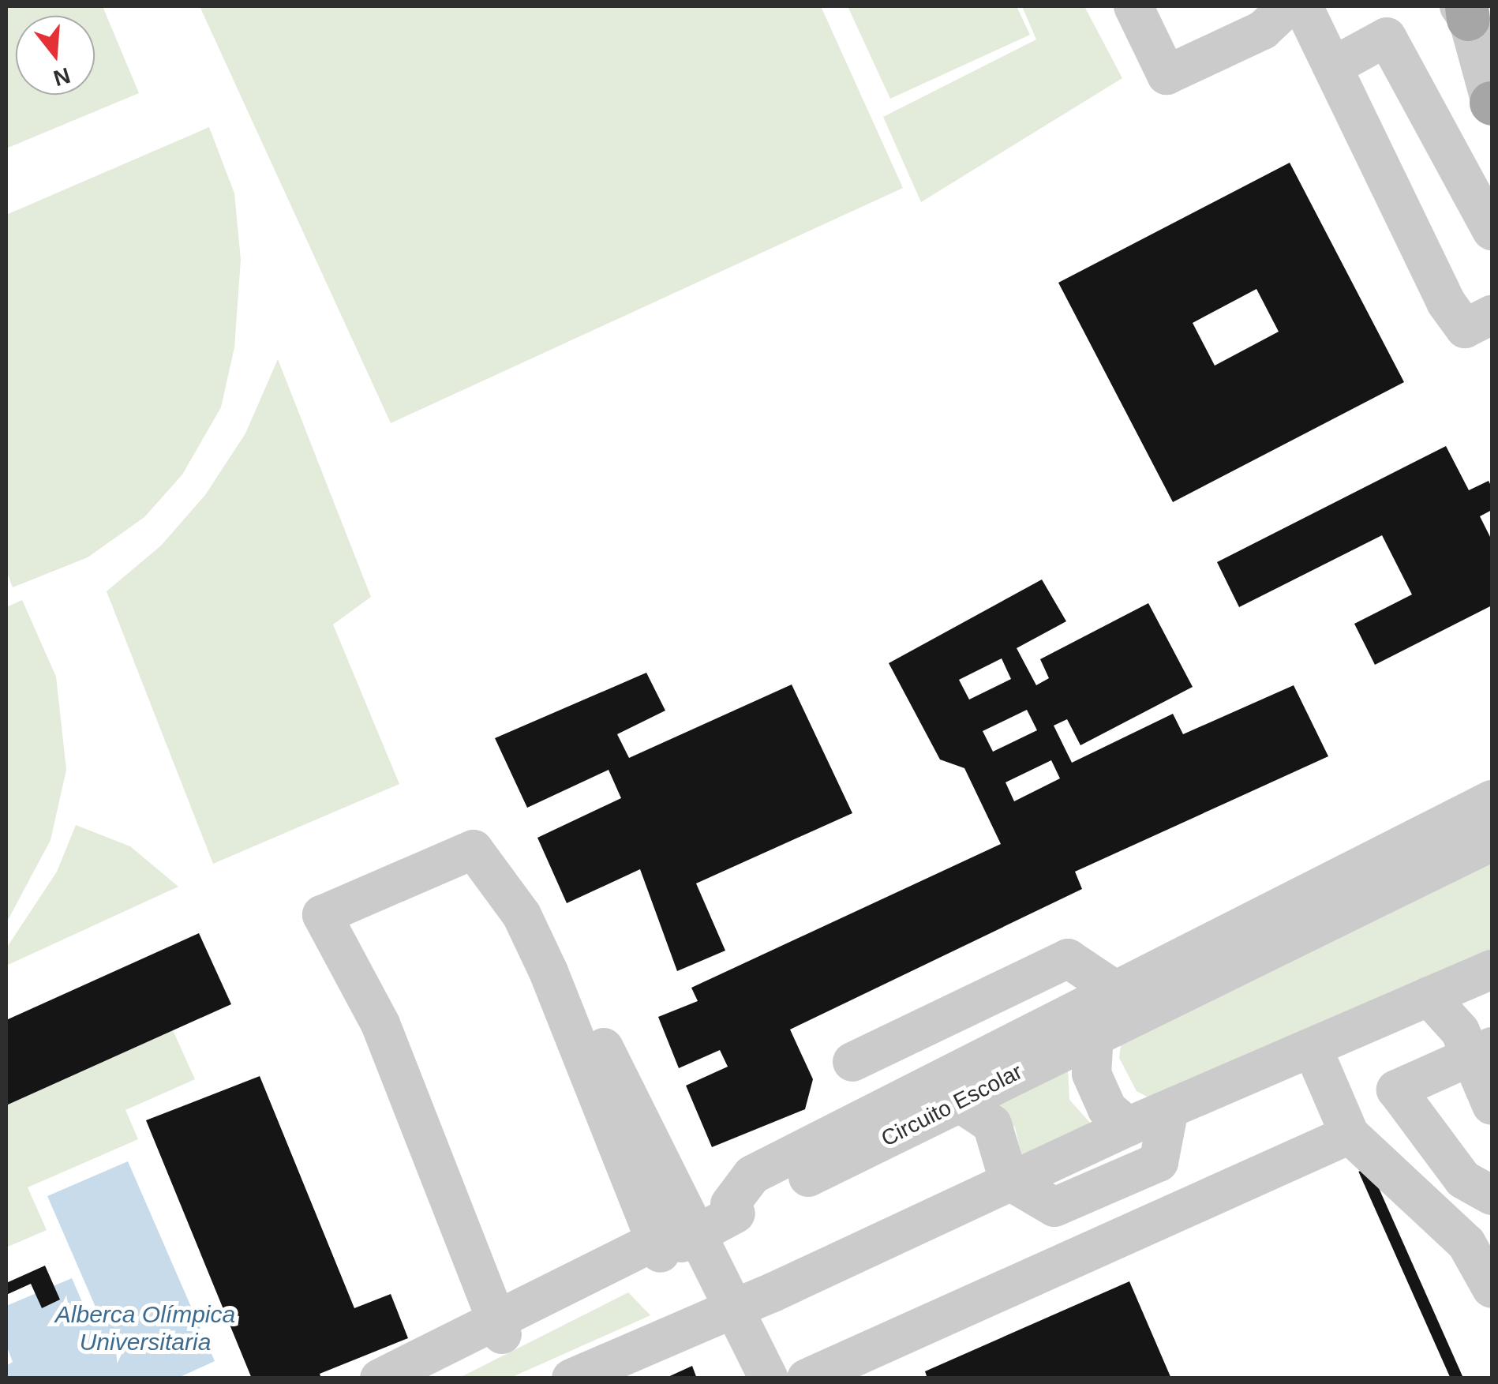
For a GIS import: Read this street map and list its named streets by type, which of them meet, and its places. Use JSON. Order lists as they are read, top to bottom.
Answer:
{
  "streets": {
    "street": ["Circuito Escolar"]
  },
  "water": ["Alberca Olímpica Universitaria"],
  "north": "bottom"
}
